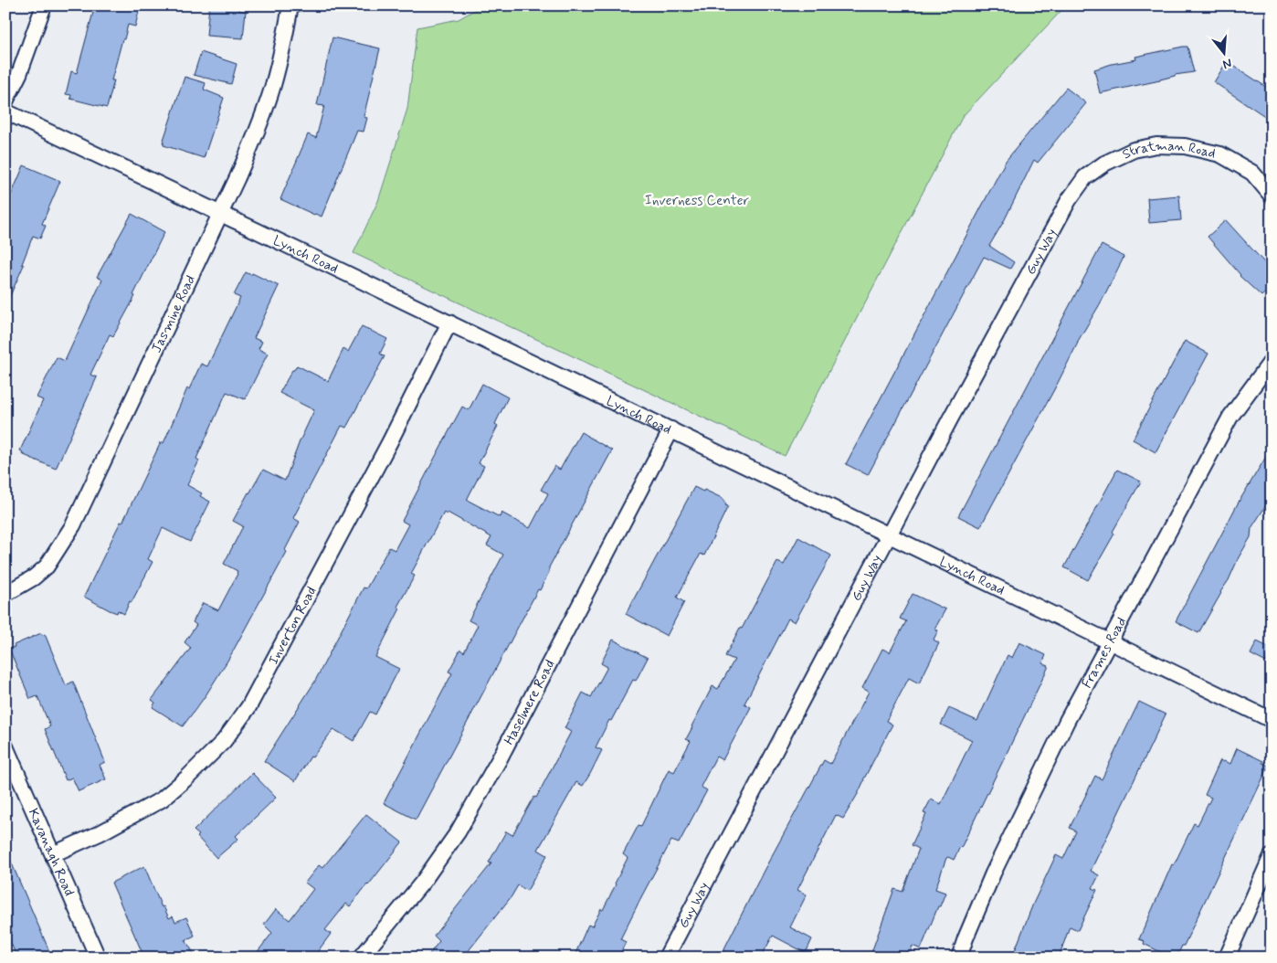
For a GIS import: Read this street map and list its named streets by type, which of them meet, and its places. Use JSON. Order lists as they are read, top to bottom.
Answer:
{
  "streets": {
    "street": [
      "Stratman Road",
      "Guy Way",
      "Lynch Road",
      "Jasmine Road",
      "Inverton Road",
      "Frames Road",
      "Haselmere Road",
      "Kavanagh Road"
    ]
  },
  "crossings": [
    ["Stratman Road", "Guy Way"],
    ["Guy Way", "Lynch Road"],
    ["Lynch Road", "Jasmine Road"],
    ["Lynch Road", "Inverton Road"],
    ["Lynch Road", "Frames Road"],
    ["Lynch Road", "Haselmere Road"],
    ["Inverton Road", "Kavanagh Road"]
  ],
  "parks": ["Inverness Center"],
  "north": "bottom"
}
